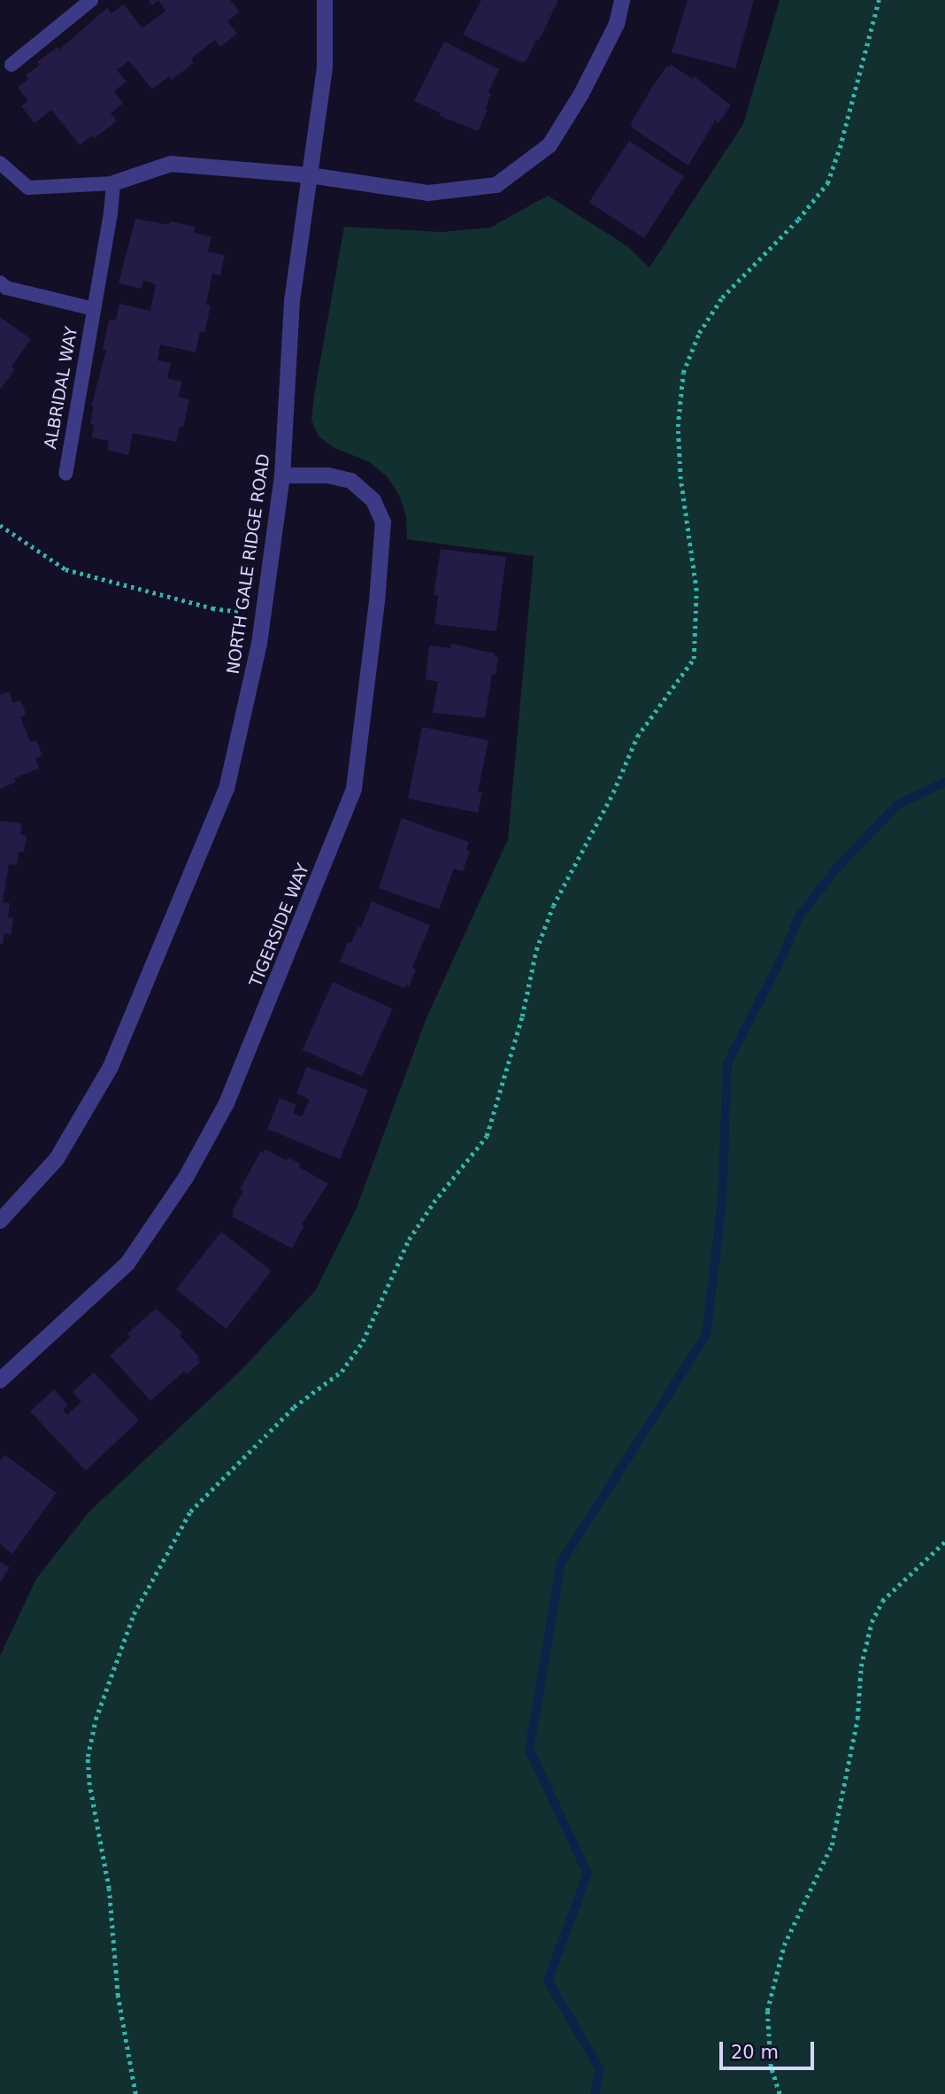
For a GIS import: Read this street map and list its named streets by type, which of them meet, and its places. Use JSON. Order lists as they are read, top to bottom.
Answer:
{
  "streets": {
    "street": ["NORTH GALE RIDGE ROAD", "TIGERSIDE WAY"],
    "lane": ["ALBRIDAL WAY"]
  },
  "crossings": [
    ["NORTH GALE RIDGE ROAD", "TIGERSIDE WAY"]
  ],
  "scale_bar": "20 m"
}
